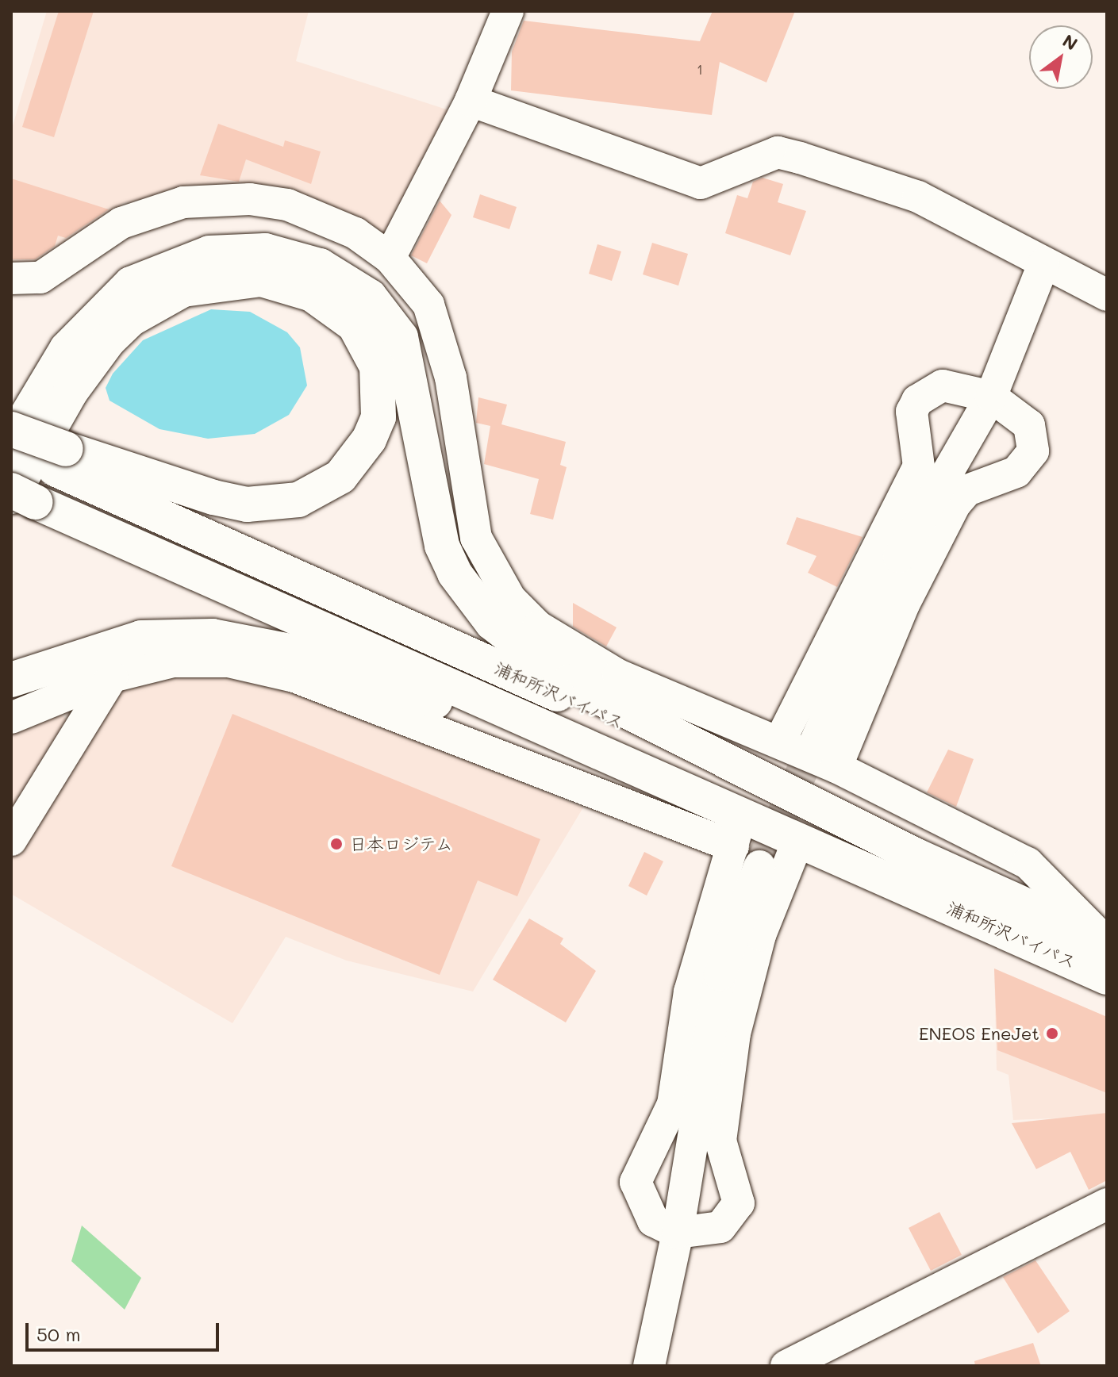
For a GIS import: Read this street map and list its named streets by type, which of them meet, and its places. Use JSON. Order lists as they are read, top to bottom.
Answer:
{
  "streets": {
    "highway": ["浦和所沢バイパス"]
  },
  "places": ["日本ロジテム", "ENEOS EneJet"],
  "house_numbers": ["1"],
  "scale_bar": "50 m",
  "north": "top right"
}
